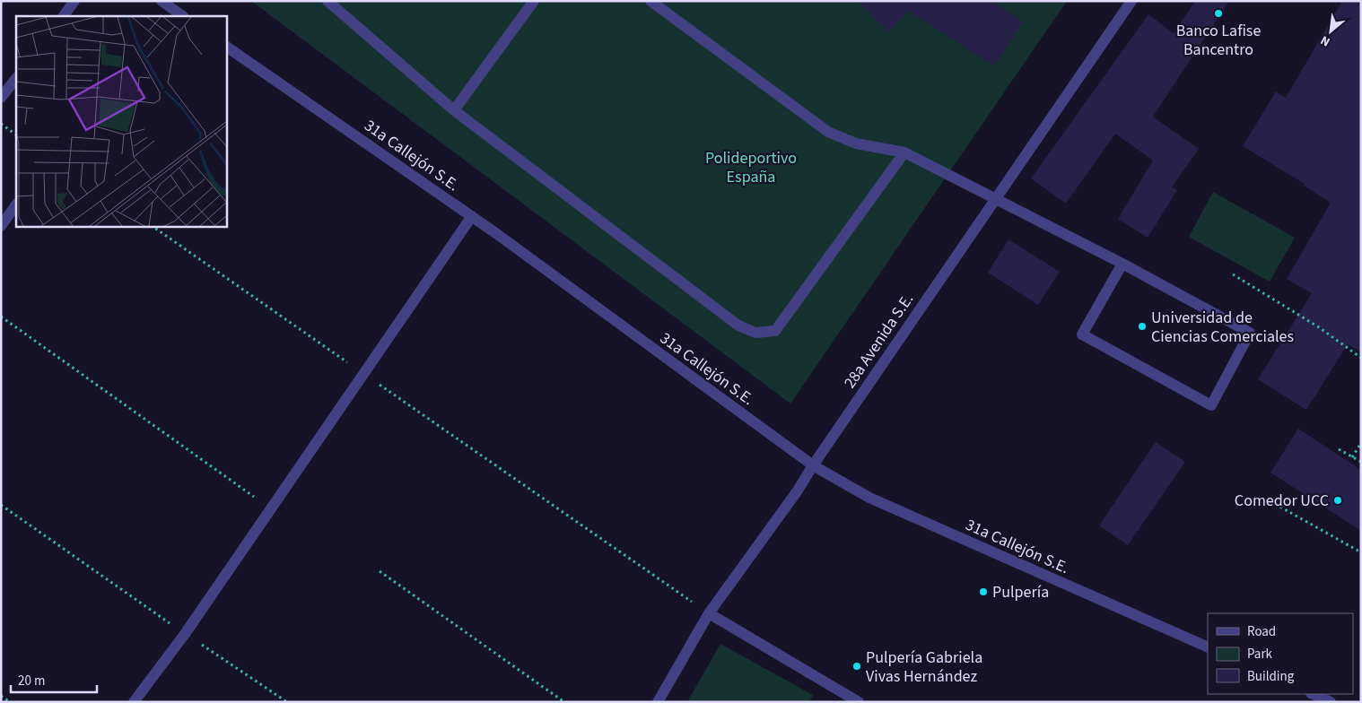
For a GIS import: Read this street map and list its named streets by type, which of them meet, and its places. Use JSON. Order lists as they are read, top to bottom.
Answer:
{
  "streets": {
    "street": ["31a Callejón S.E.", "28a Avenida S.E."]
  },
  "crossings": [
    ["31a Callejón S.E.", "28a Avenida S.E."]
  ],
  "parks": ["Polideportivo España"],
  "places": [
    "Banco Lafise Bancentro",
    "Universidad de Ciencias Comerciales",
    "Comedor UCC",
    "Pulpería",
    "Pulpería Gabriela Vivas Hernández"
  ],
  "legend": ["Road", "Park", "Building"],
  "scale_bar": "20 m",
  "north": "bottom left"
}
